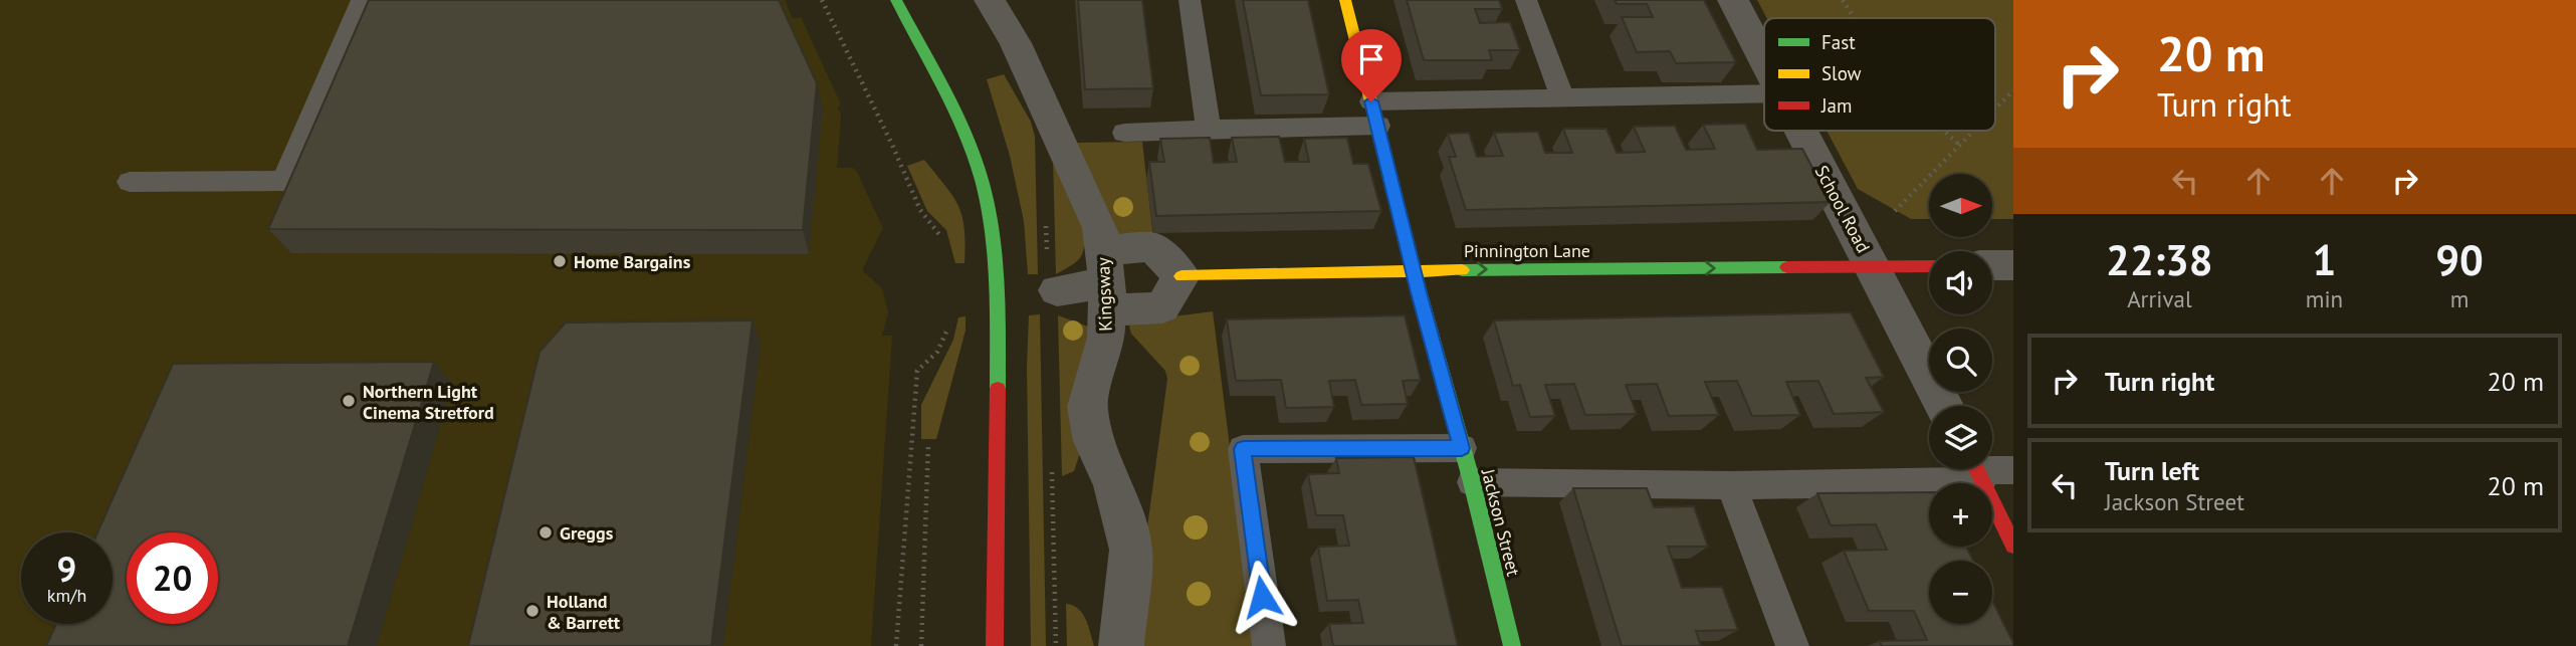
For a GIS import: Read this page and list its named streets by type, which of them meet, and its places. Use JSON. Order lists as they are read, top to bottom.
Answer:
{
  "streets": {
    "street": [
      "School Road",
      "Pinnington Lane",
      "Kingsway",
      "Jackson Street"
    ]
  },
  "crossings": [
    ["School Road", "Pinnington Lane"],
    ["Pinnington Lane", "Jackson Street"]
  ],
  "one_way": ["Pinnington Lane"],
  "places": [
    "Home Bargains",
    "Northern Light Cinema Stretford",
    "Greggs",
    "Holland & Barrett"
  ],
  "legend": ["Fast", "Slow", "Jam"],
  "north": "right",
  "page": {
    "turn": ["20 m", "Turn right"],
    "map_buttons": ["+", "−"],
    "eta": [
      "22:38",
      "Arrival",
      "1",
      "min",
      "90",
      "m"
    ],
    "list": [
      {
        "name": "Turn right",
        "value": "20 m"
      },
      {
        "name": "Turn left",
        "note": "Jackson Street",
        "value": "20 m"
      }
    ],
    "speed": "9 km/h",
    "limit": "20"
  }
}
